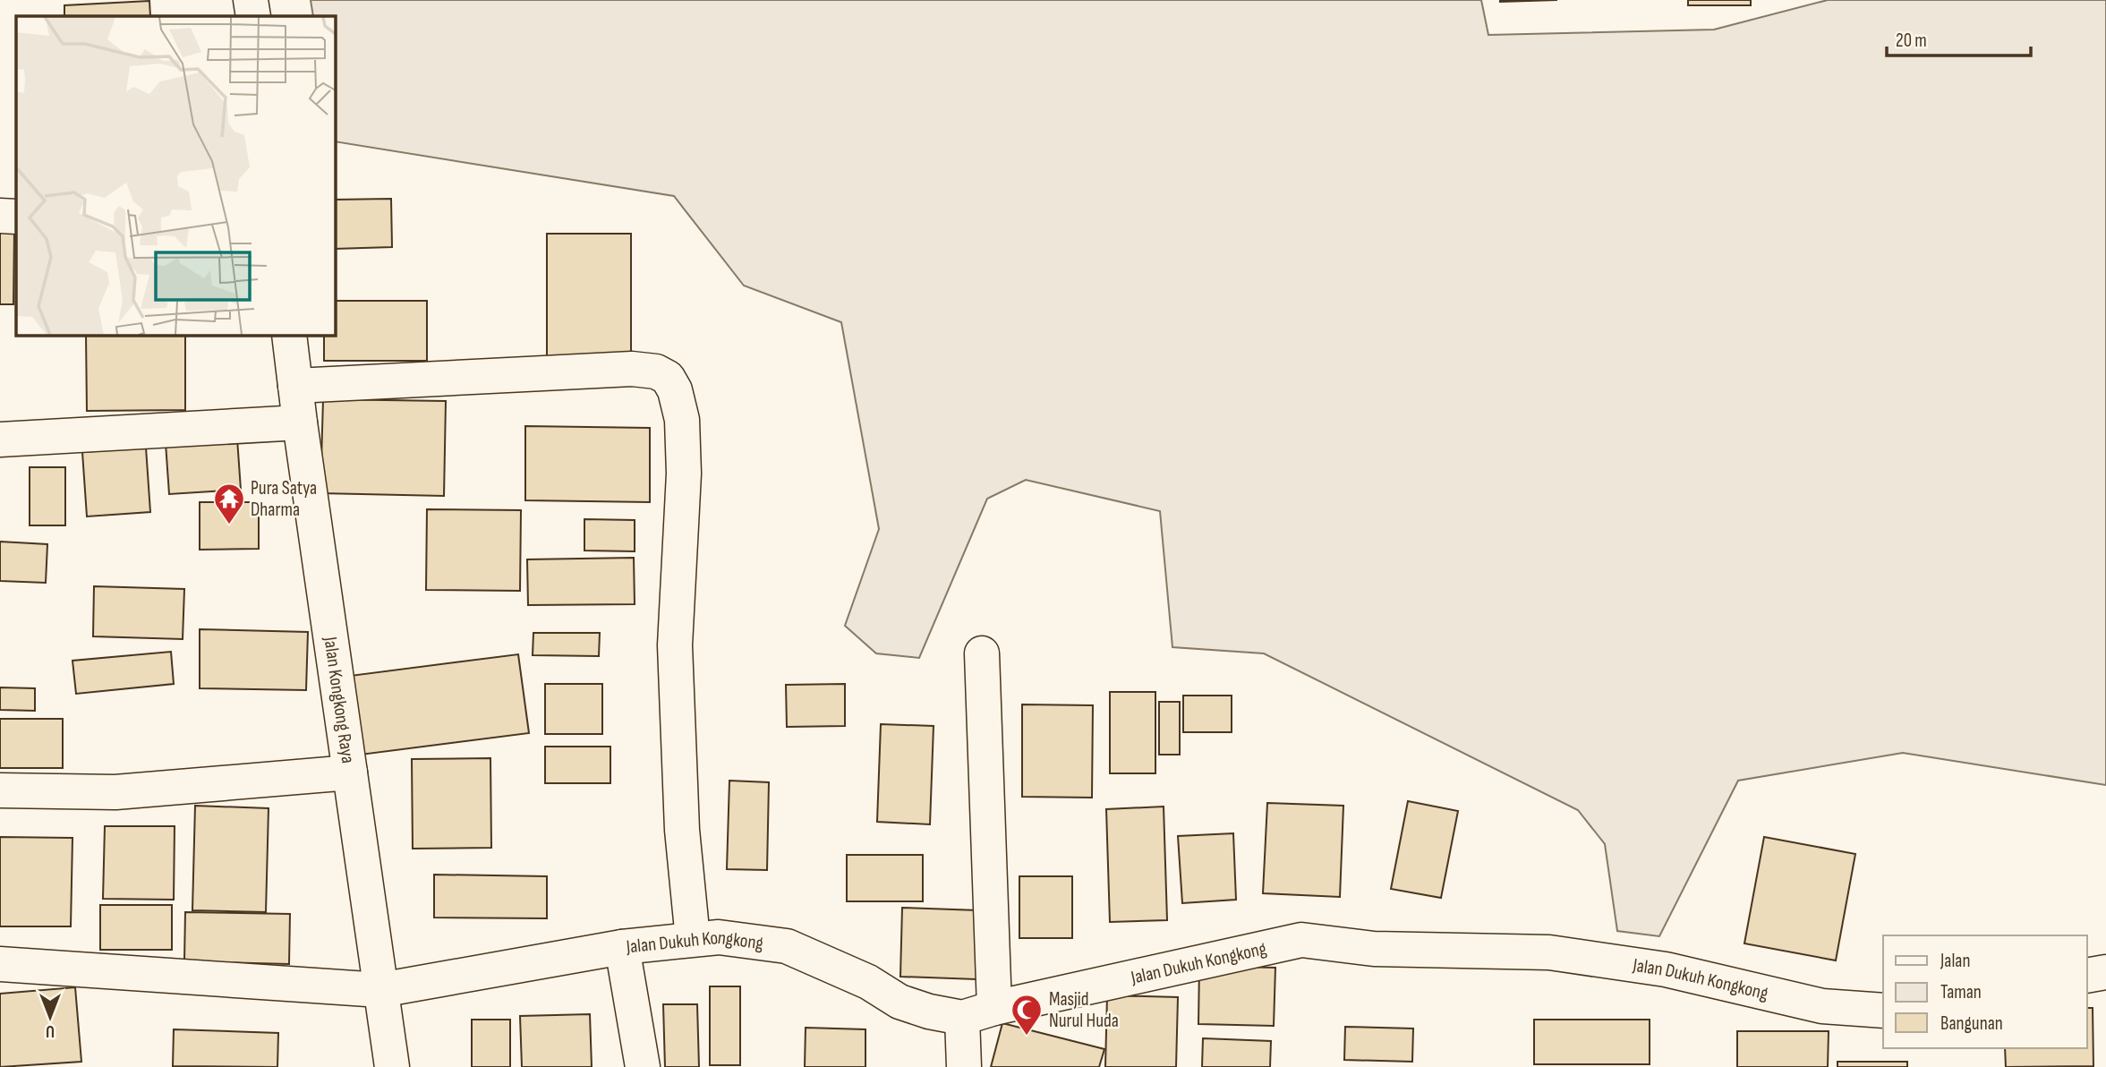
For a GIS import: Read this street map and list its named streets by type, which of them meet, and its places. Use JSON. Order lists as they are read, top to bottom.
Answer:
{
  "streets": {
    "street": ["Jalan Kongkong Raya", "Jalan Dukuh Kongkong"]
  },
  "crossings": [
    ["Jalan Kongkong Raya", "Jalan Dukuh Kongkong"]
  ],
  "places": {
    "temple": ["Pura Satya Dharma"],
    "mosque": ["Masjid Nurul Huda"]
  },
  "legend": ["Jalan", "Taman", "Bangunan"],
  "scale_bar": "20 m",
  "north": "bottom"
}
